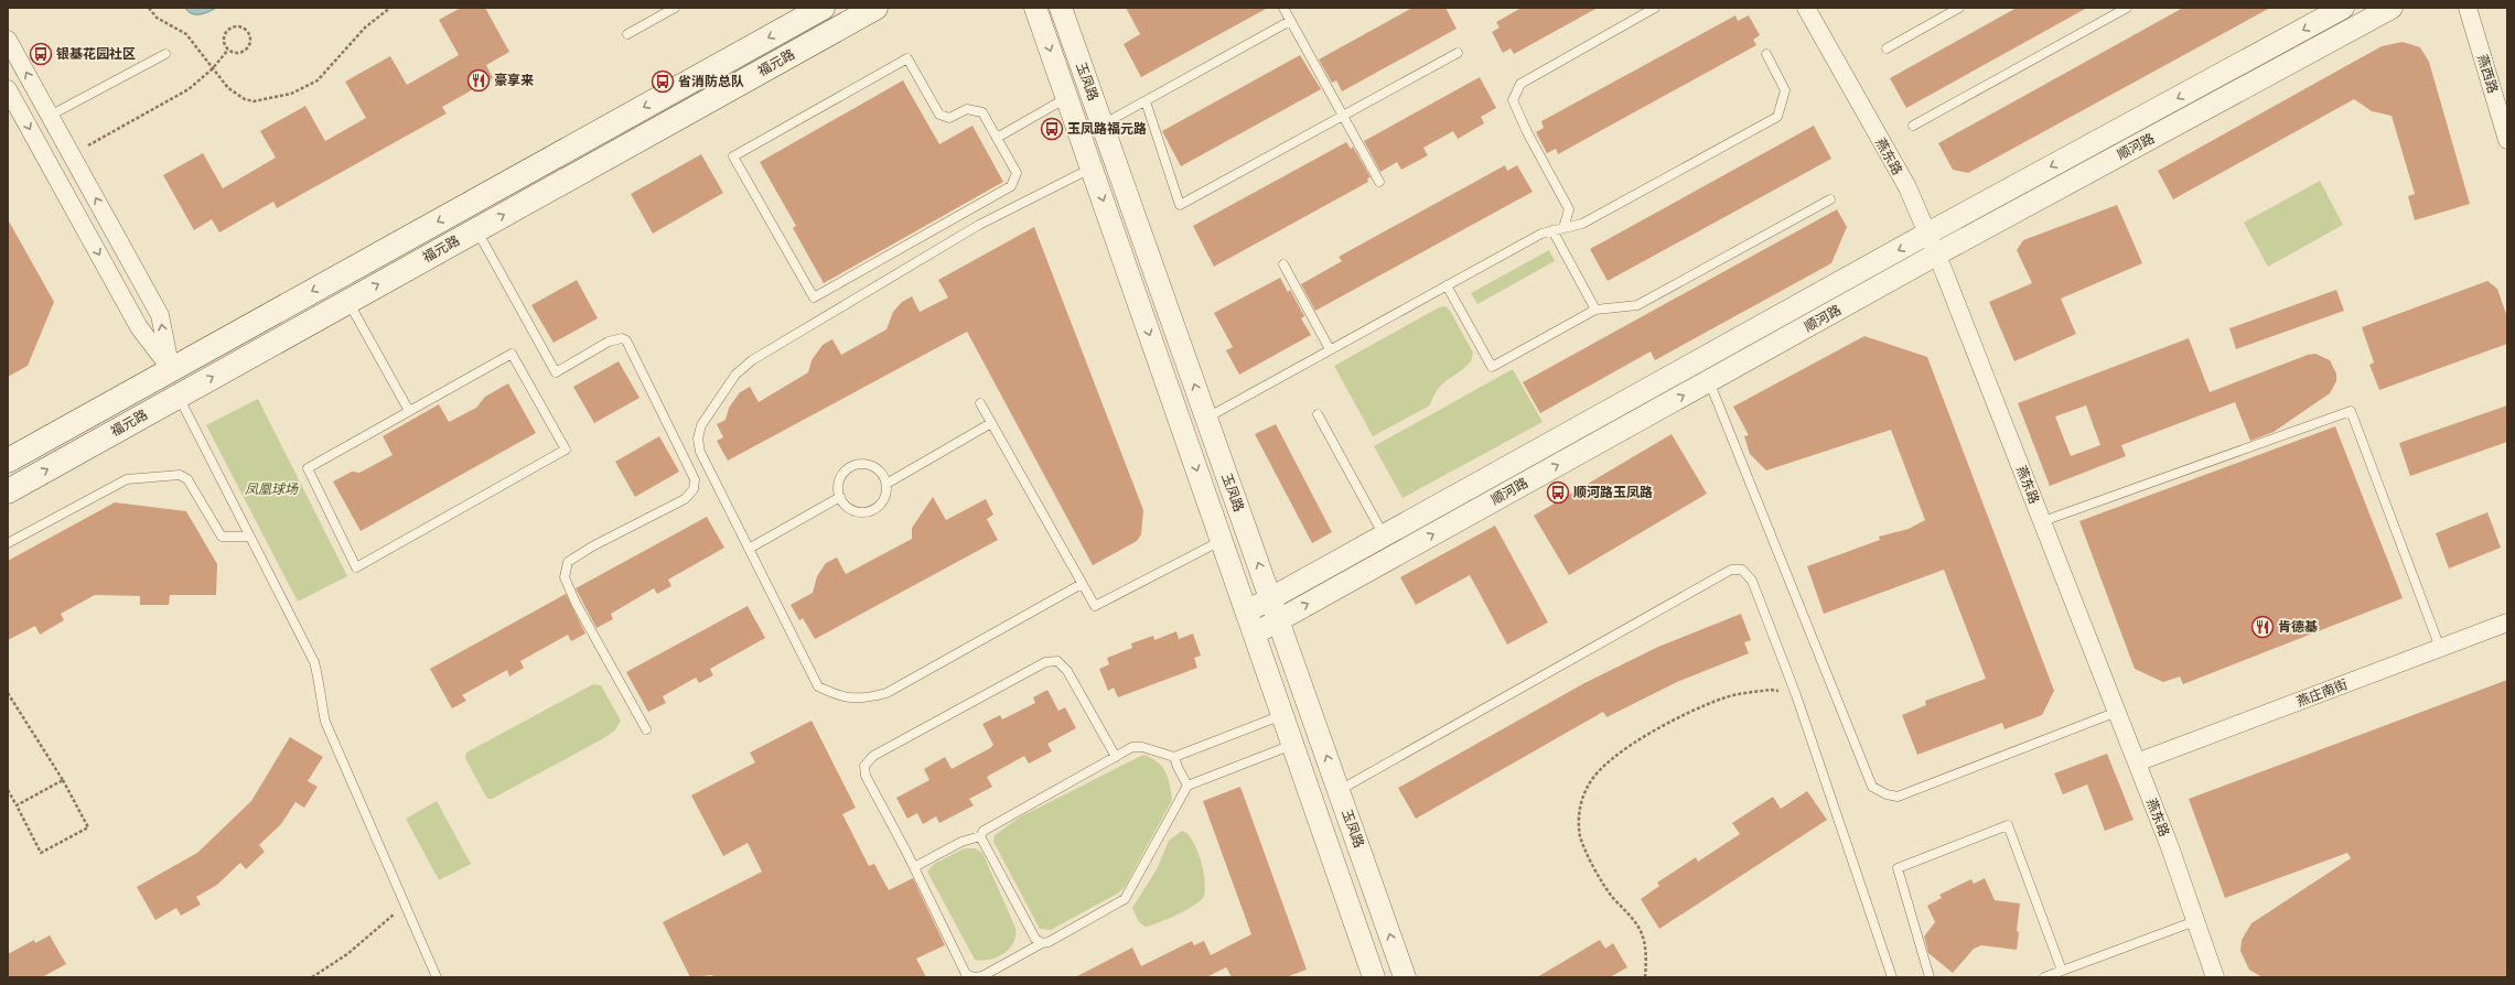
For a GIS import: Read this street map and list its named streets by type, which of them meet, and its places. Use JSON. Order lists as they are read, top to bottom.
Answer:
{
  "streets": {
    "main road": ["福元路"],
    "street": [
      "燕西路",
      "玉凤路",
      "顺河路",
      "燕东路",
      "燕庄南街"
    ]
  },
  "crossings": [
    ["玉凤路", "顺河路"],
    ["顺河路", "燕东路"],
    ["燕东路", "燕庄南街"]
  ],
  "parks": ["凤凰球场"],
  "places": {
    "bus stop": [
      "银基花园社区",
      "省消防总队",
      "玉凤路福元路",
      "顺河路玉凤路"
    ],
    "restaurant": ["豪享来", "肯德基"]
  }
}
